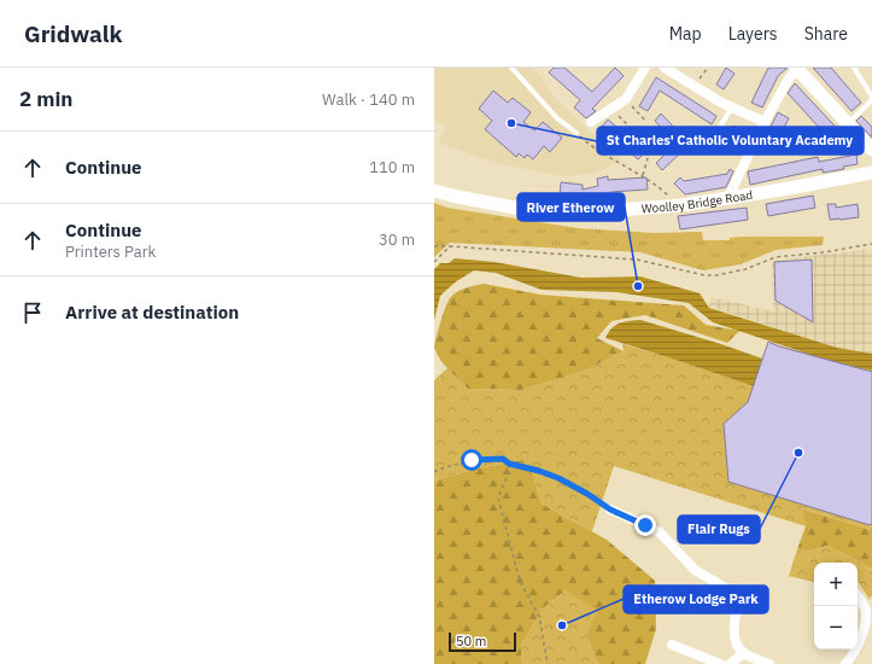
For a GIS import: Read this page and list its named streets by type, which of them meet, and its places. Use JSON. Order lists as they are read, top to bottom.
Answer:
{
  "streets": {
    "street": ["Woolley Bridge Road"]
  },
  "places": [
    "St Charles' Catholic Voluntary Academy",
    "River Etherow",
    "Flair Rugs",
    "Etherow Lodge Park"
  ],
  "scale_bar": "50 m",
  "page": {
    "header": "Gridwalk",
    "nav": ["Map", "Layers", "Share"],
    "heading": ["2 min", "Walk · 140 m"],
    "list": [
      ["Continue", "110 m"],
      ["Continue", "Printers Park", "30 m"],
      "Arrive at destination"
    ],
    "map_buttons": ["+", "−"],
    "scale": "50 m"
  }
}
